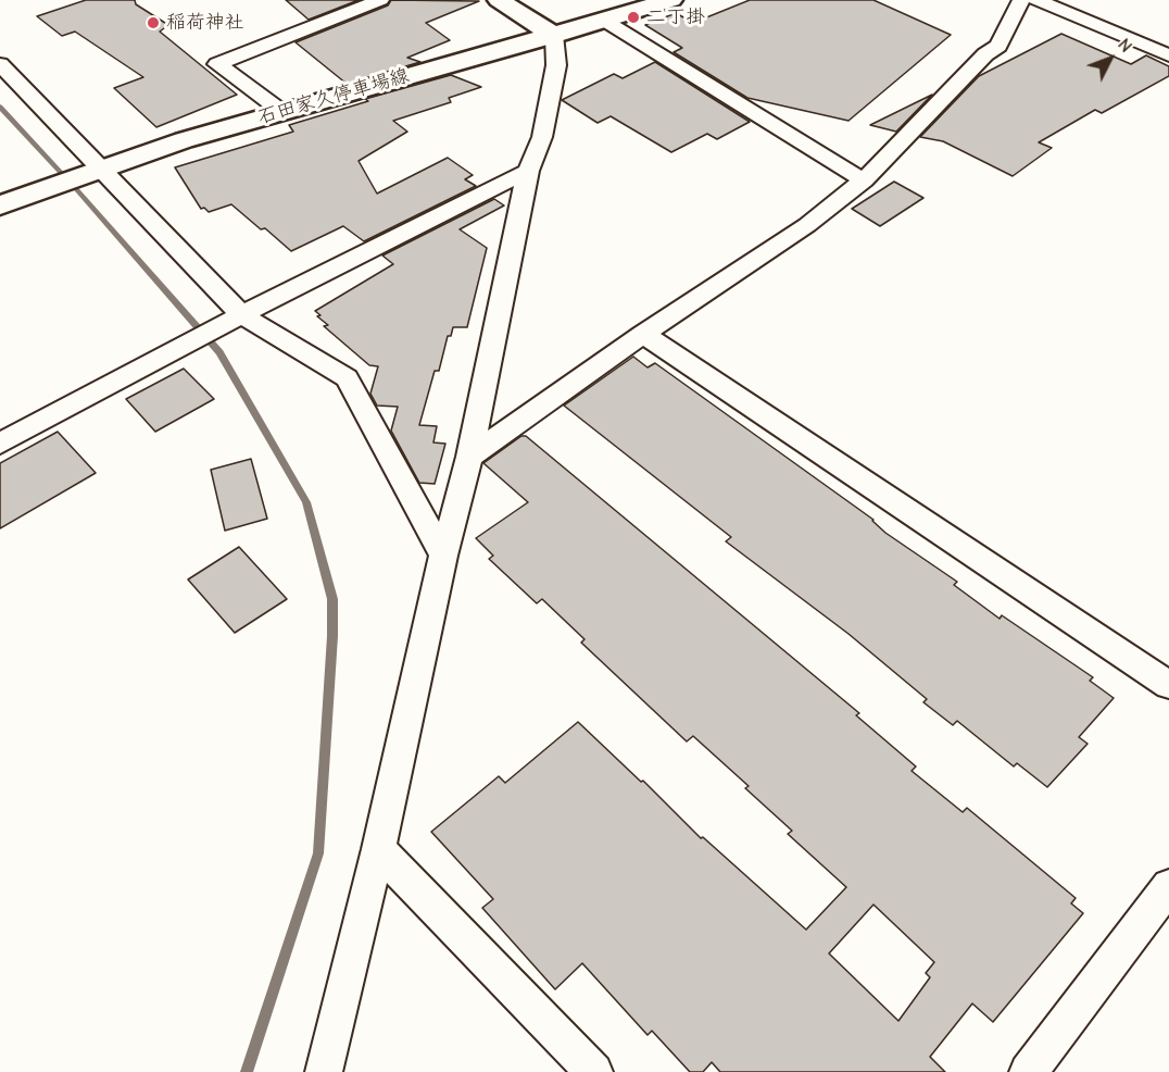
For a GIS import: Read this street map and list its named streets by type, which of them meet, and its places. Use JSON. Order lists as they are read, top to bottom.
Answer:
{
  "streets": {
    "main road": ["石田家久停車場線"]
  },
  "places": ["二丁掛", "稲荷神社"],
  "north": "top right"
}
